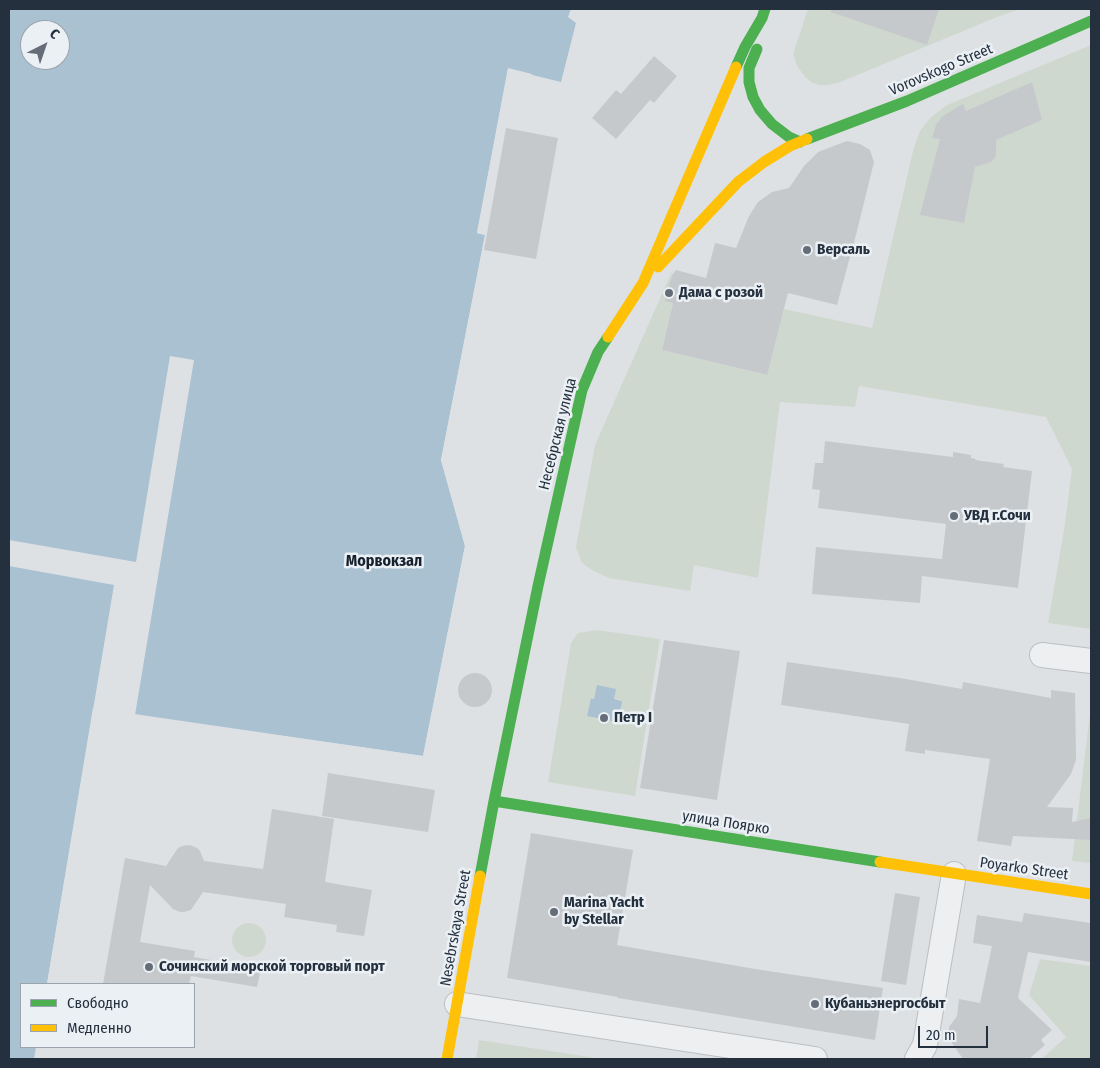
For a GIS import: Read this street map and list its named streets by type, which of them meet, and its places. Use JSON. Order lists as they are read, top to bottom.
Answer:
{
  "streets": {
    "main road": [
      "Vorovskogo Street",
      "Несебрская улица",
      "улица Поярко",
      "Poyarko Street",
      "Nesebrskaya Street"
    ]
  },
  "crossings": [
    ["Vorovskogo Street", "Несебрская улица"],
    ["Несебрская улица", "улица Поярко"],
    ["Несебрская улица", "Nesebrskaya Street"],
    ["улица Поярко", "Poyarko Street"],
    ["улица Поярко", "Nesebrskaya Street"]
  ],
  "districts": ["Морвокзал"],
  "places": [
    "Версаль",
    "Дама с розой",
    "УВД г.Сочи",
    "Петр I",
    "Marina Yacht by Stellar",
    "Сочинский морской торговый порт",
    "Кубаньэнергосбыт"
  ],
  "legend": ["Свободно", "Медленно"],
  "scale_bar": "20 m",
  "north": "top right"
}
